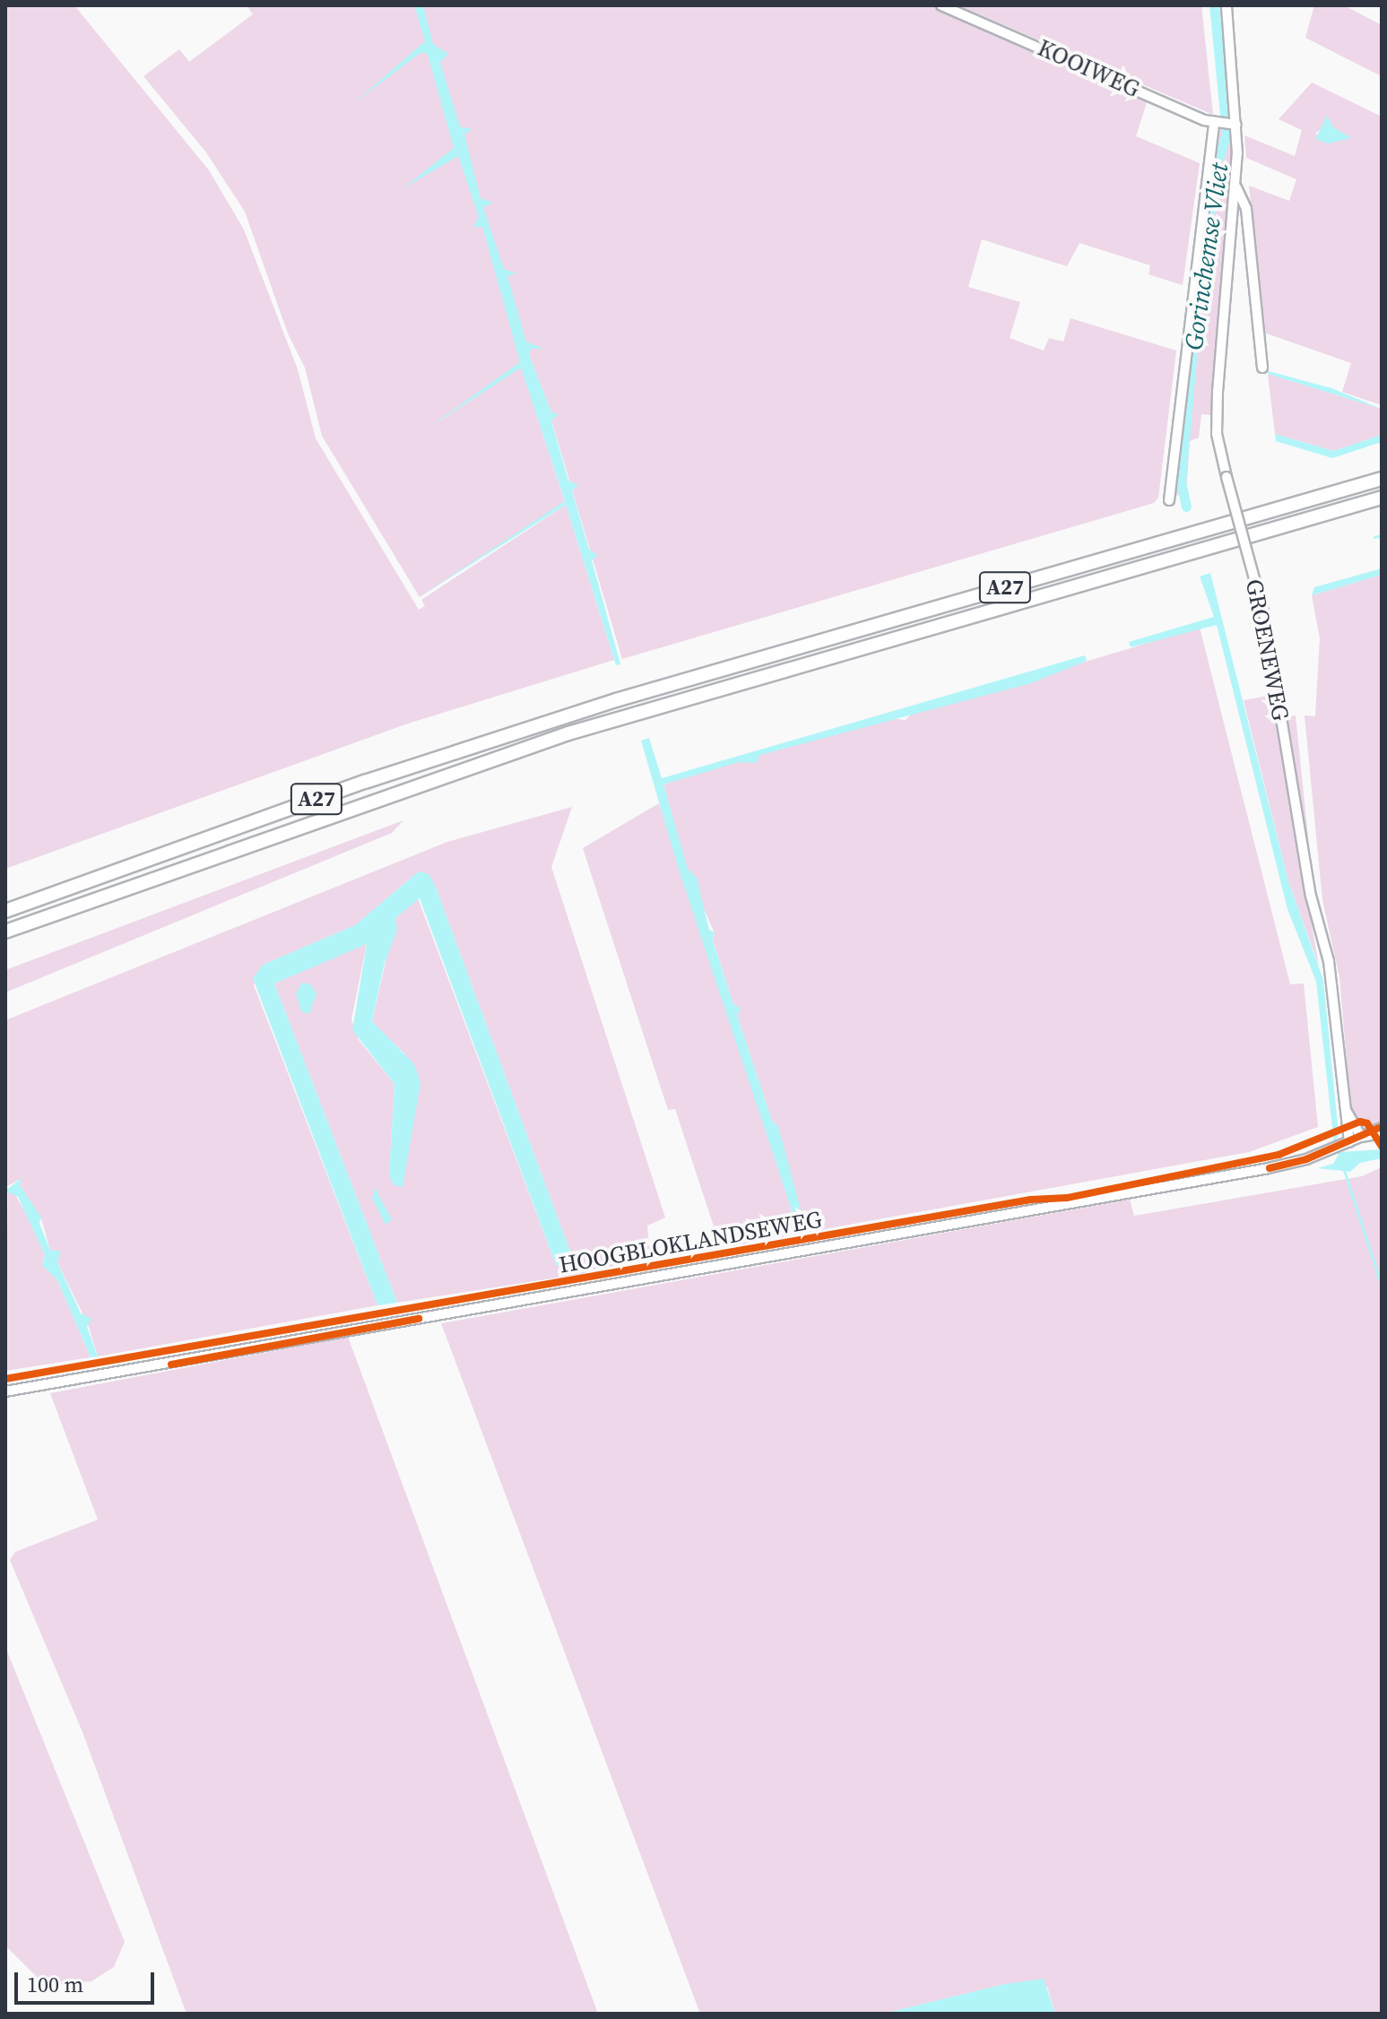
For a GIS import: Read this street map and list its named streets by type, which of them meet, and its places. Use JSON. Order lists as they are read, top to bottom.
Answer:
{
  "streets": {
    "highway": ["A27"],
    "street": ["KOOIWEG", "GROENEWEG", "HOOGBLOKLANDSEWEG"]
  },
  "crossings": [
    ["KOOIWEG", "GROENEWEG"],
    ["GROENEWEG", "HOOGBLOKLANDSEWEG"]
  ],
  "water": ["Gorinchemse Vliet"],
  "scale_bar": "100 m"
}
